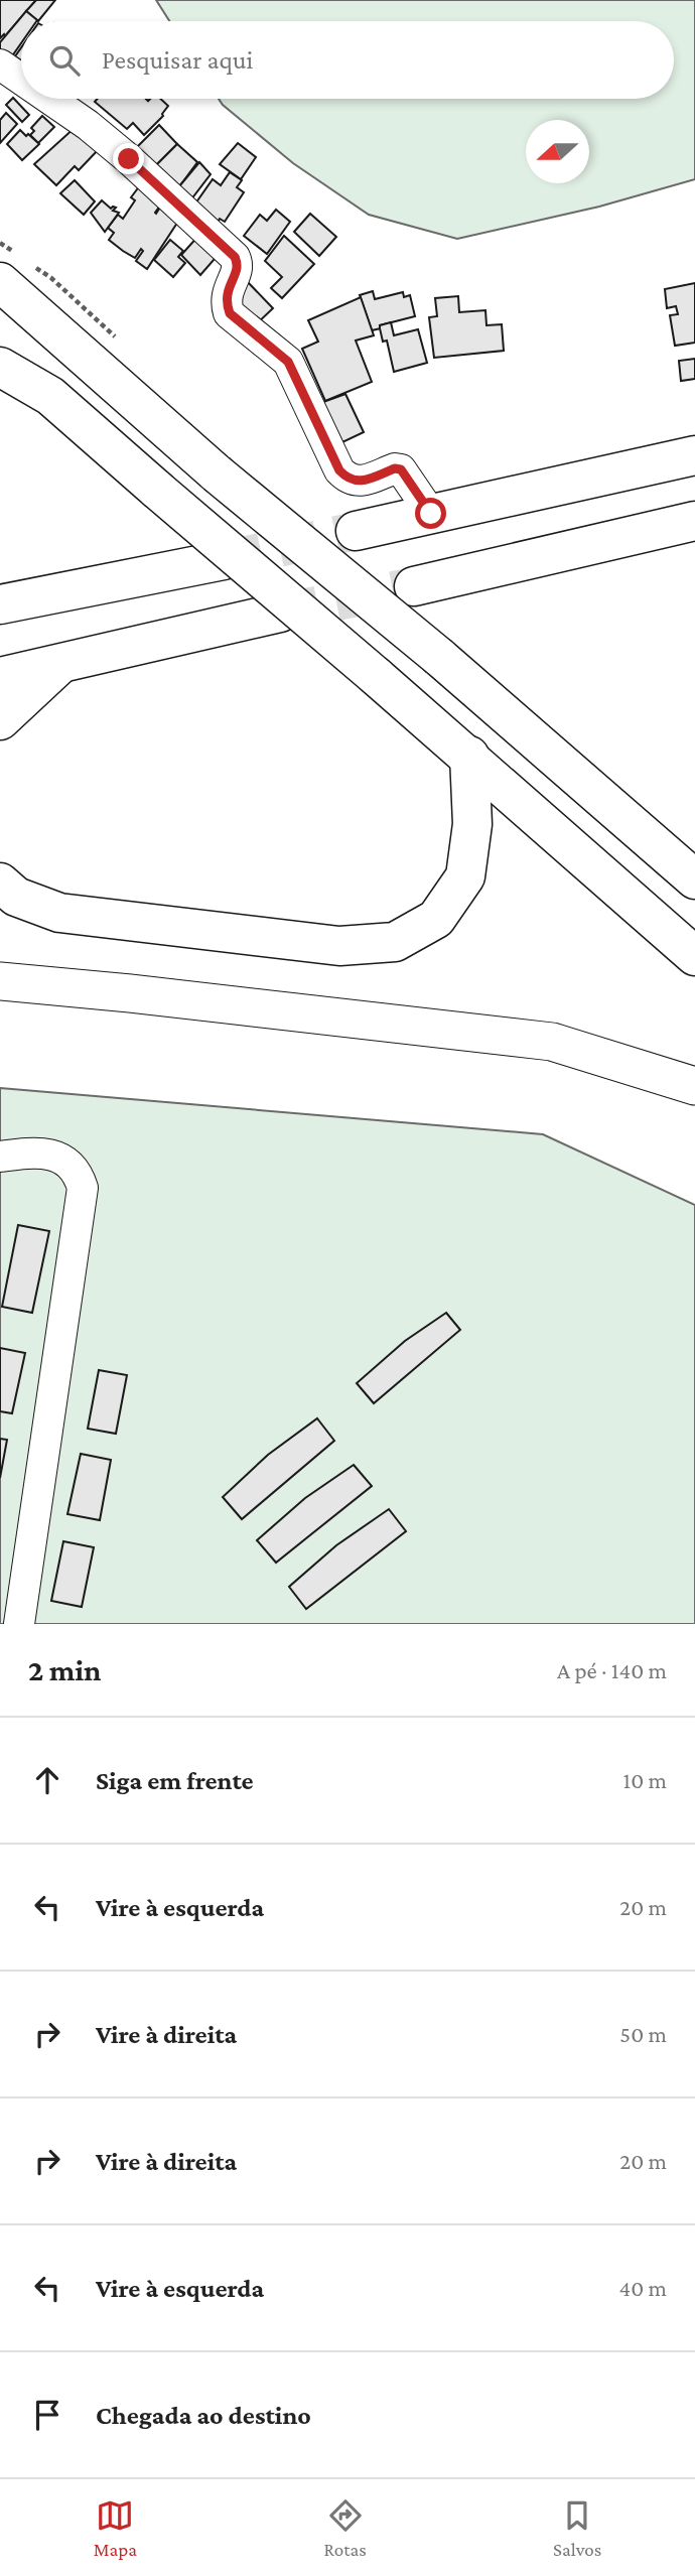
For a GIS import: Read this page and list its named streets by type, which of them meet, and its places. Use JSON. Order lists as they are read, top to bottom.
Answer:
{
  "north": "left",
  "page": {
    "search": "Pesquisar aqui",
    "heading": ["2 min", "A pé · 140 m"],
    "list": [
      ["Siga em frente", "10 m"],
      ["Vire à esquerda", "20 m"],
      ["Vire à direita", "50 m"],
      ["Vire à direita", "20 m"],
      ["Vire à esquerda", "40 m"],
      "Chegada ao destino"
    ],
    "nav": ["Mapa", "Rotas", "Salvos"]
  }
}
